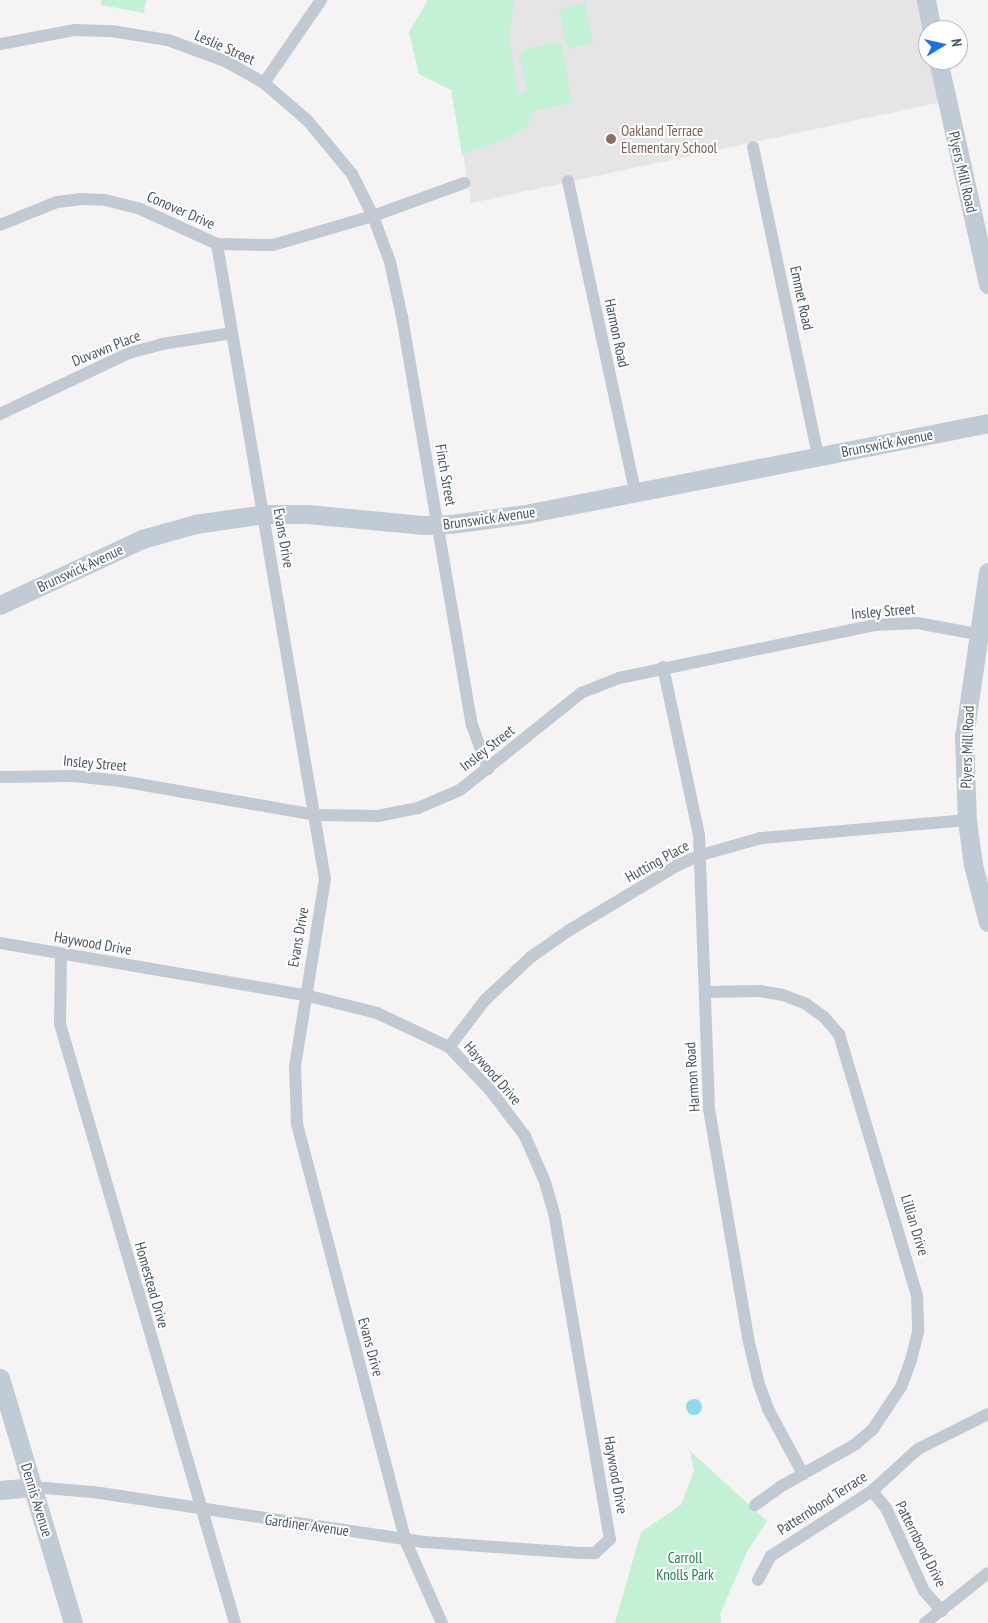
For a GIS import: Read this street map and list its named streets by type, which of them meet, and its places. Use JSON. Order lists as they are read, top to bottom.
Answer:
{
  "streets": {
    "street": [
      "Leslie Street",
      "Plyers Mill Road",
      "Conover Drive",
      "Emmet Road",
      "Harmon Road",
      "Duvawn Place",
      "Brunswick Avenue",
      "Finch Street",
      "Evans Drive",
      "Insley Street",
      "Hutting Place",
      "Haywood Drive",
      "Lillian Drive",
      "Homestead Drive",
      "Dennis Avenue",
      "Patternbond Terrace",
      "Gardiner Avenue",
      "Patternbond Drive"
    ]
  },
  "crossings": [
    ["Leslie Street", "Conover Drive"],
    ["Leslie Street", "Finch Street"],
    ["Plyers Mill Road", "Insley Street"],
    ["Plyers Mill Road", "Hutting Place"],
    ["Conover Drive", "Finch Street"],
    ["Conover Drive", "Evans Drive"],
    ["Emmet Road", "Brunswick Avenue"],
    ["Harmon Road", "Brunswick Avenue"],
    ["Harmon Road", "Insley Street"],
    ["Harmon Road", "Hutting Place"],
    ["Harmon Road", "Lillian Drive"],
    ["Duvawn Place", "Evans Drive"],
    ["Brunswick Avenue", "Finch Street"],
    ["Brunswick Avenue", "Evans Drive"],
    ["Finch Street", "Insley Street"],
    ["Evans Drive", "Insley Street"],
    ["Evans Drive", "Haywood Drive"],
    ["Evans Drive", "Gardiner Avenue"],
    ["Hutting Place", "Haywood Drive"],
    ["Haywood Drive", "Homestead Drive"],
    ["Haywood Drive", "Gardiner Avenue"],
    ["Homestead Drive", "Gardiner Avenue"],
    ["Dennis Avenue", "Gardiner Avenue"],
    ["Patternbond Terrace", "Patternbond Drive"]
  ],
  "parks": ["Carroll Knolls Park"],
  "places": ["Oakland Terrace Elementary School"],
  "north": "right"
}
